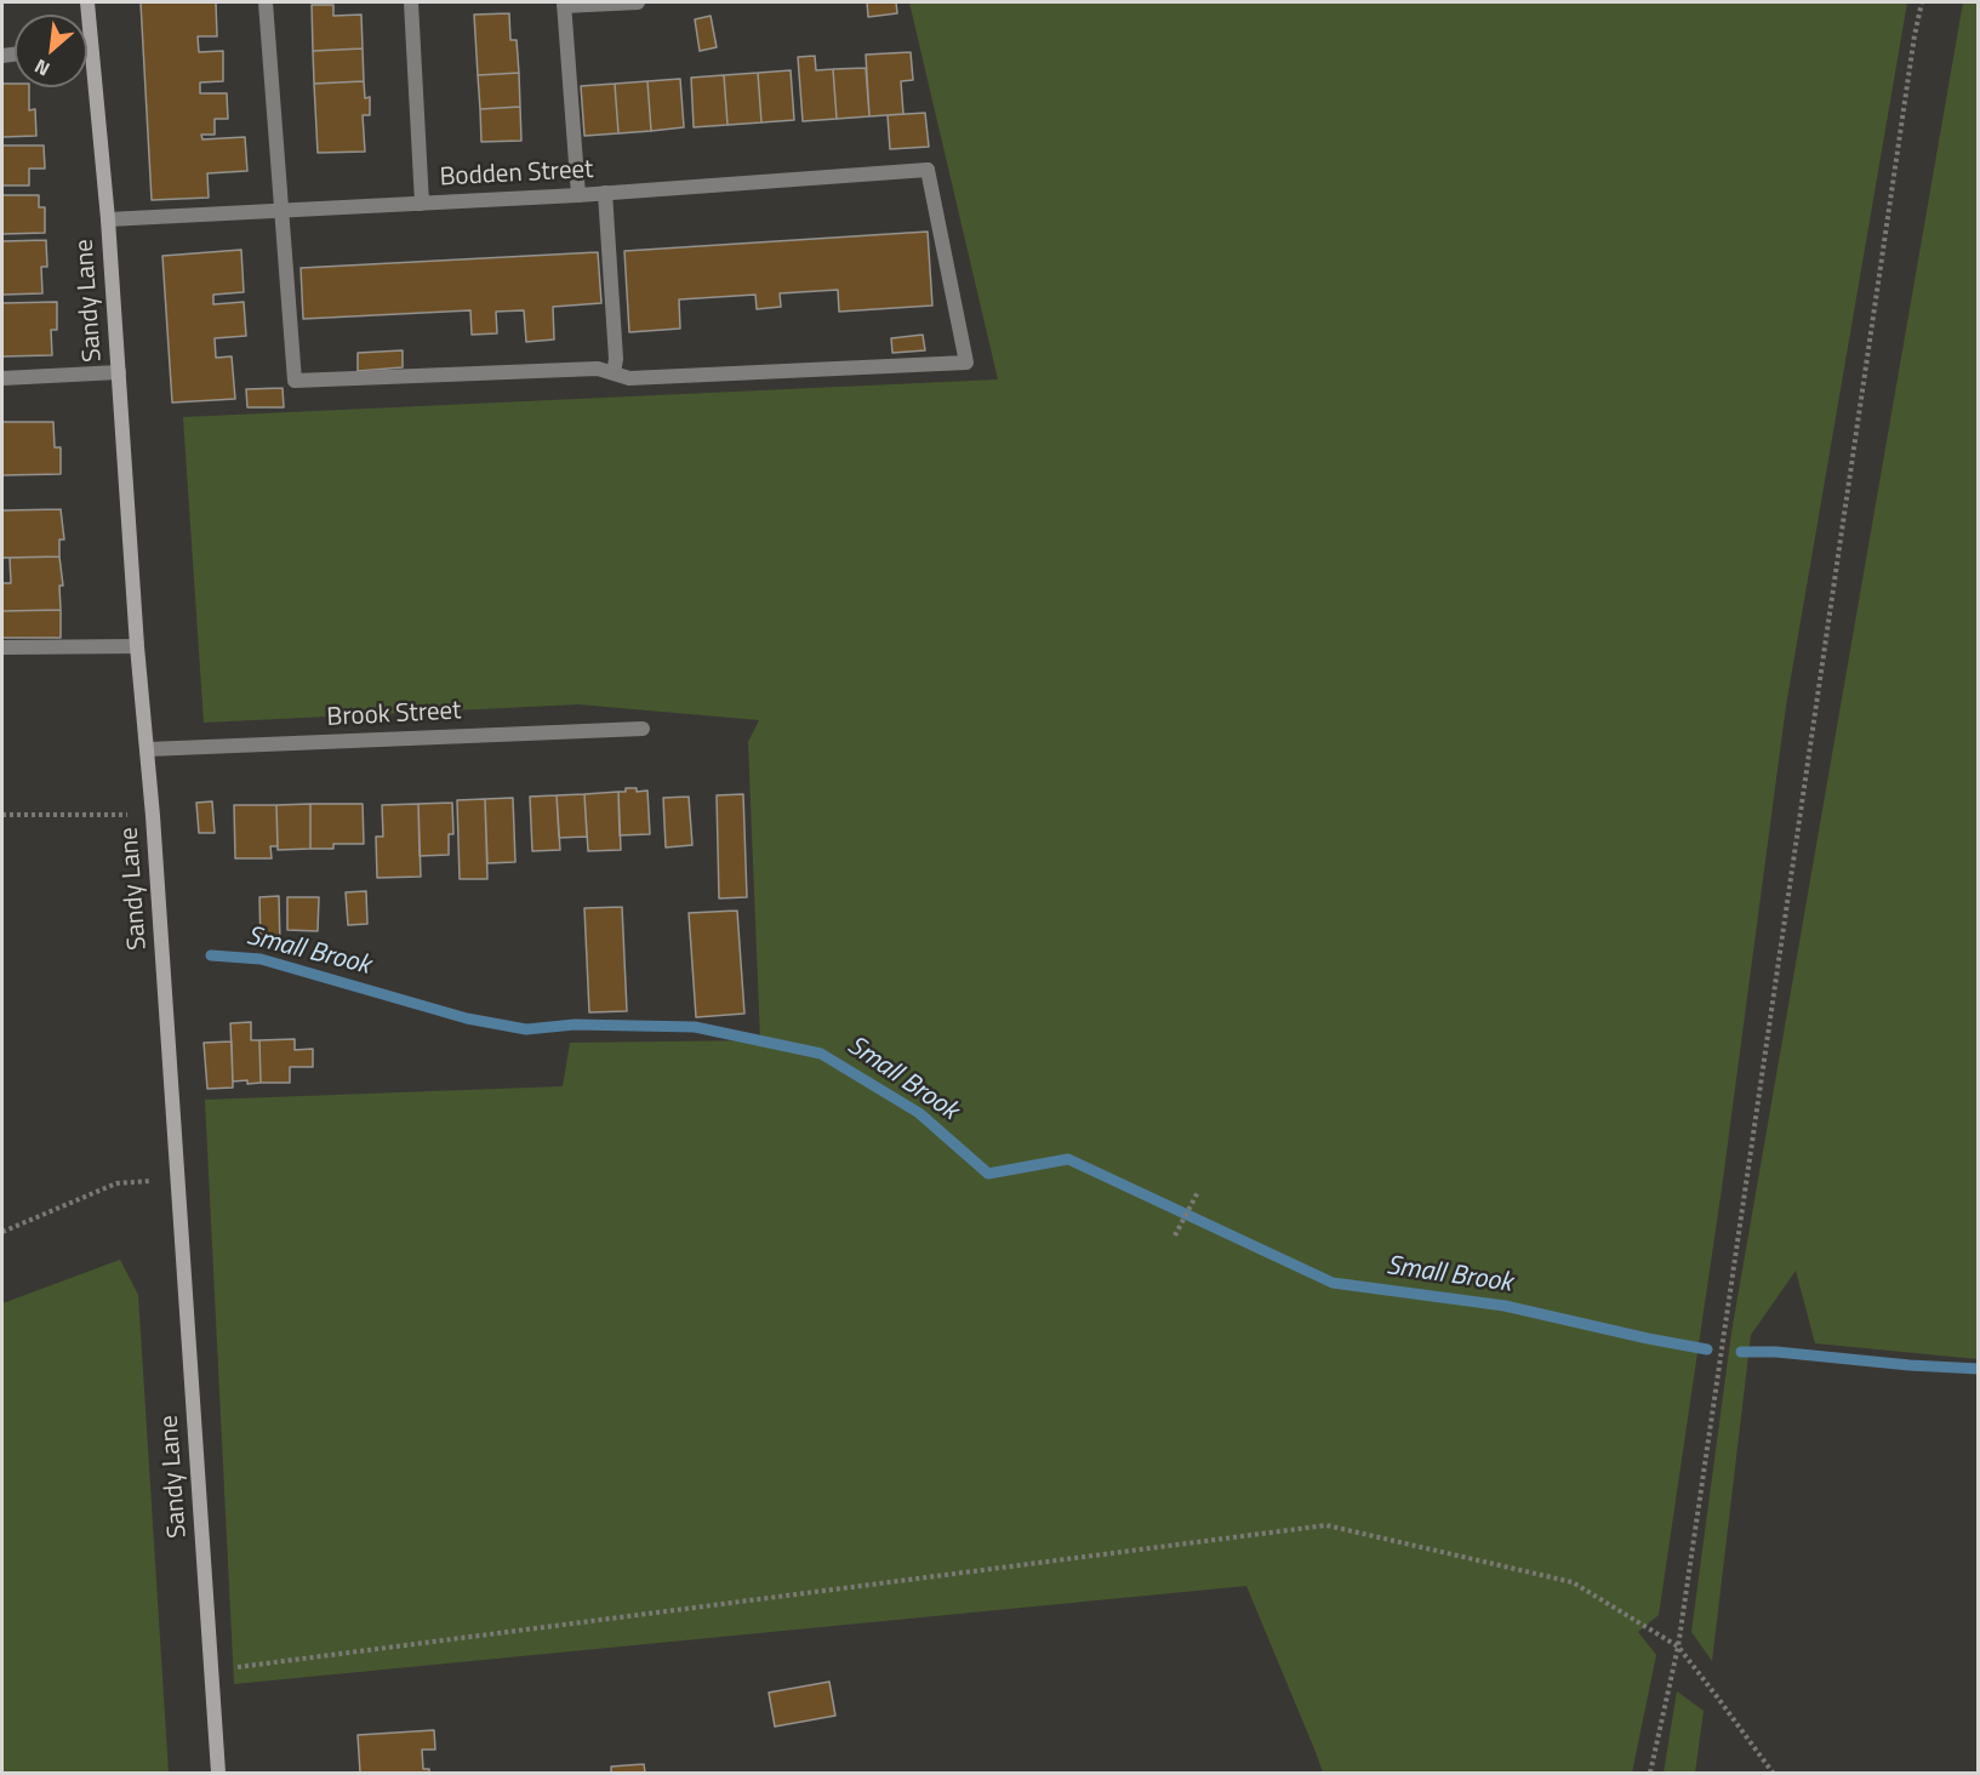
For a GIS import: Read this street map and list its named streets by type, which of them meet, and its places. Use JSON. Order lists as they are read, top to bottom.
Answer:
{
  "streets": {
    "street": ["Bodden Street", "Sandy Lane", "Brook Street"]
  },
  "crossings": [
    ["Bodden Street", "Sandy Lane"],
    ["Sandy Lane", "Brook Street"]
  ],
  "water": ["Small Brook"],
  "north": "bottom left"
}
